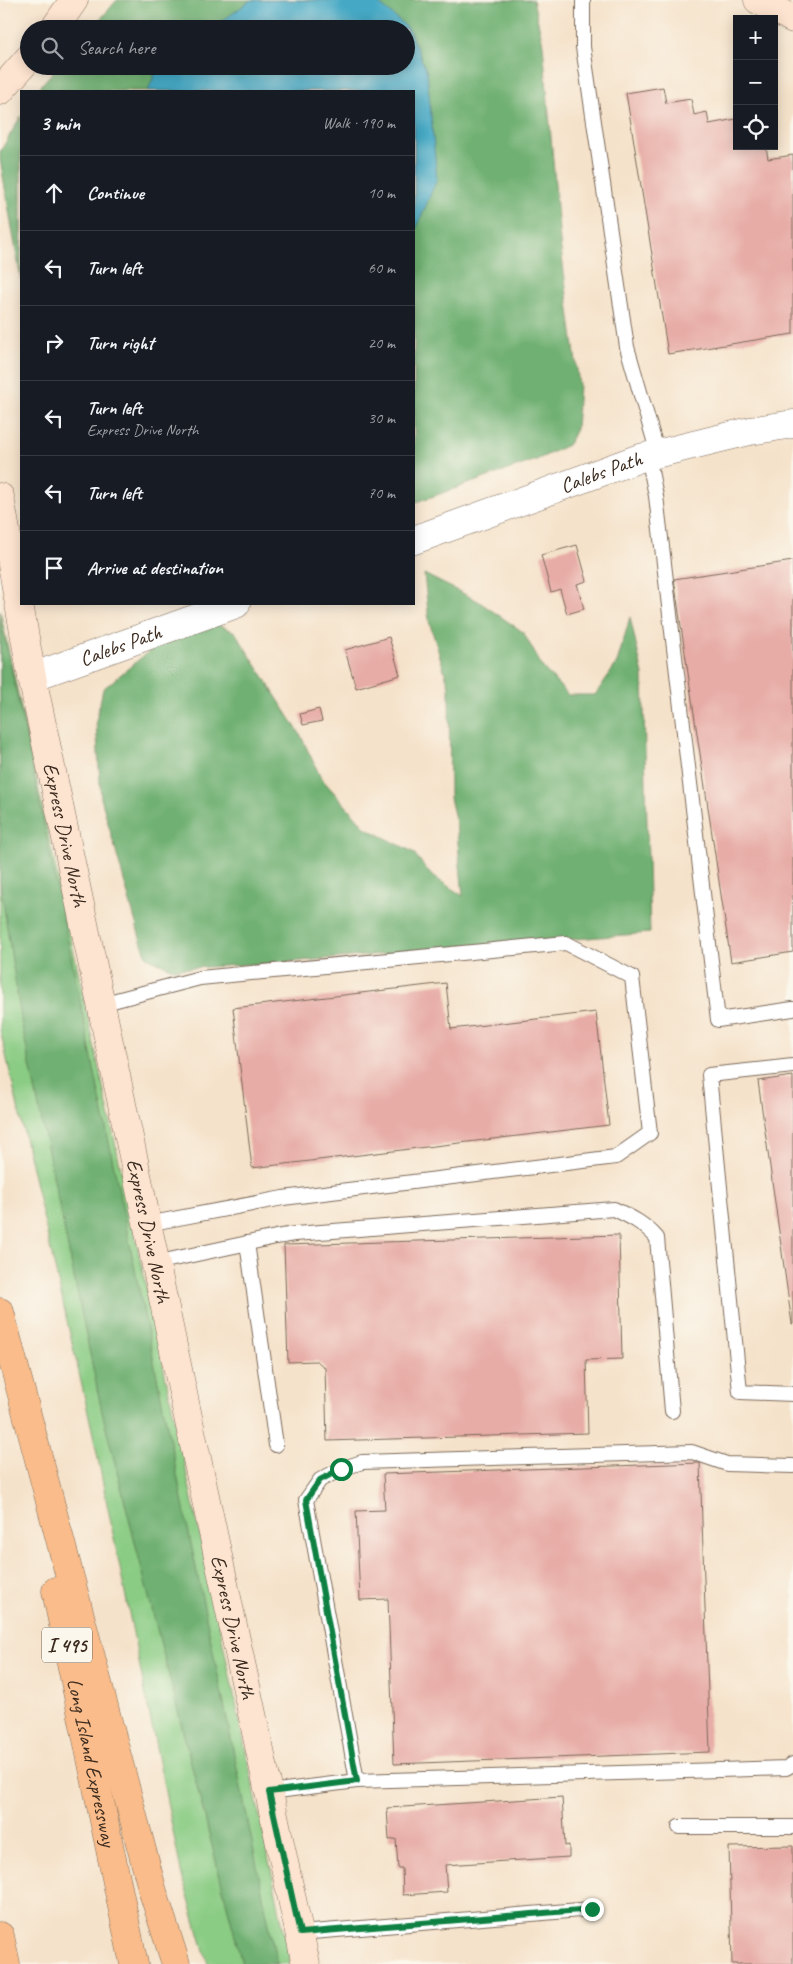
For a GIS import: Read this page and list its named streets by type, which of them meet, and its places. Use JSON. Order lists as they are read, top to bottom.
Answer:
{
  "streets": {
    "highway": ["I 495", "Long Island Expressway"],
    "main road": ["Express Drive North"],
    "street": ["Calebs Path"]
  },
  "crossings": [
    ["Calebs Path", "Express Drive North"]
  ],
  "page": {
    "map_buttons": ["+", "−"],
    "search": "Search here",
    "heading": ["3 min", "Walk · 190 m"],
    "list": [
      ["Continue", "10 m"],
      ["Turn left", "60 m"],
      ["Turn right", "20 m"],
      ["Turn left", "Express Drive North", "30 m"],
      ["Turn left", "70 m"],
      "Arrive at destination"
    ]
  }
}
